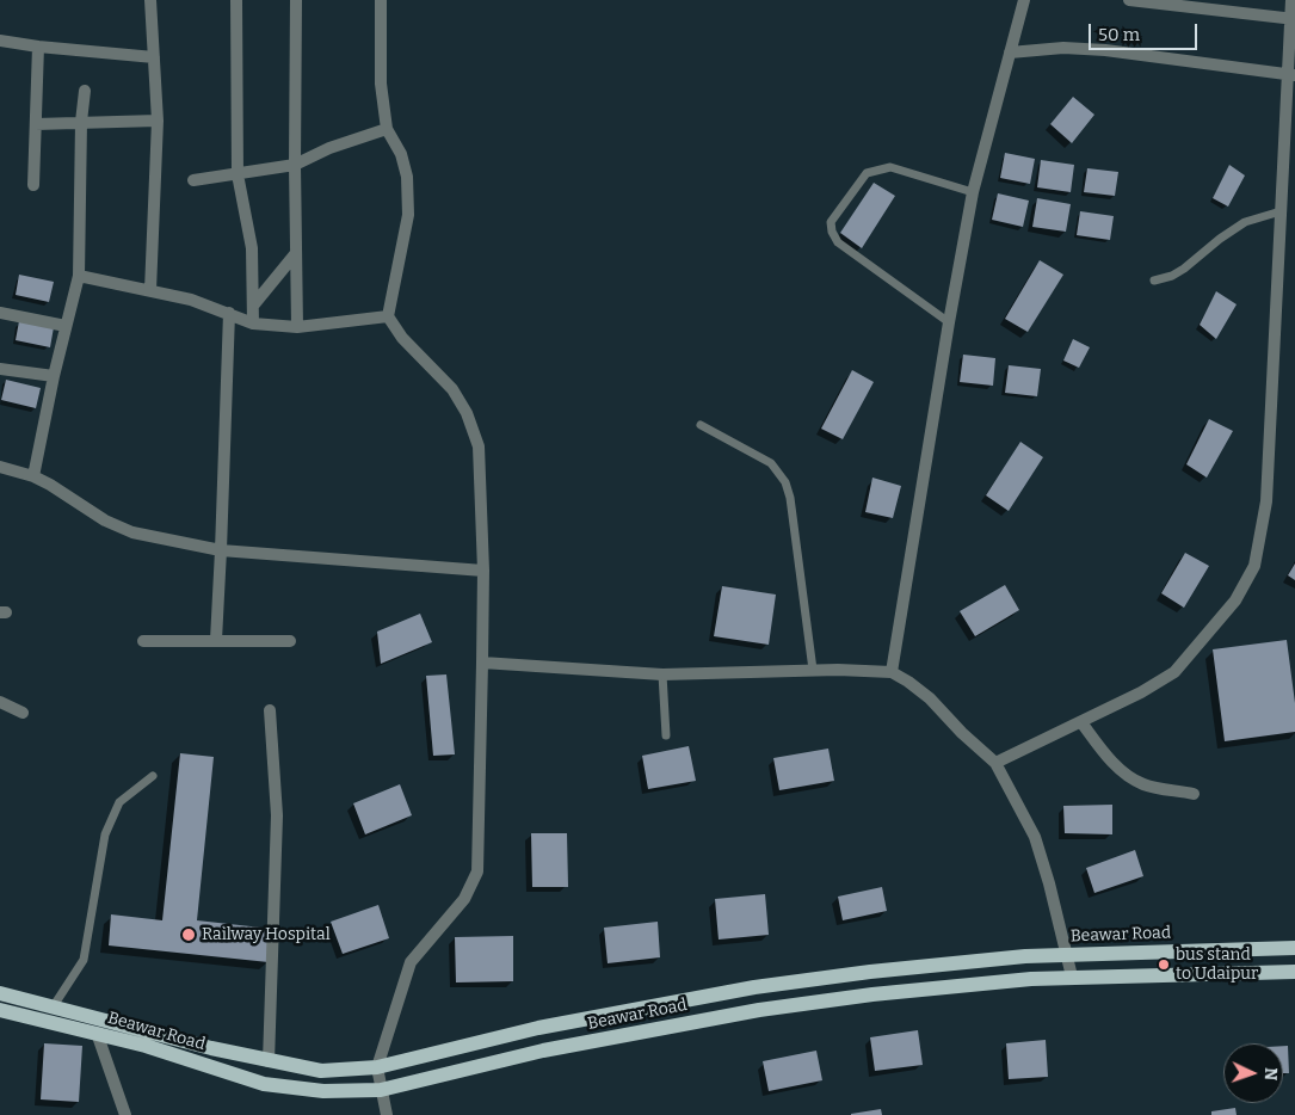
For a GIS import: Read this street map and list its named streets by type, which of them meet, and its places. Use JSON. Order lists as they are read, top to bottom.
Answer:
{
  "streets": {
    "main road": ["Beawar Road"]
  },
  "places": ["Railway Hospital", "bus stand to Udaipur"],
  "scale_bar": "50 m",
  "north": "right"
}
